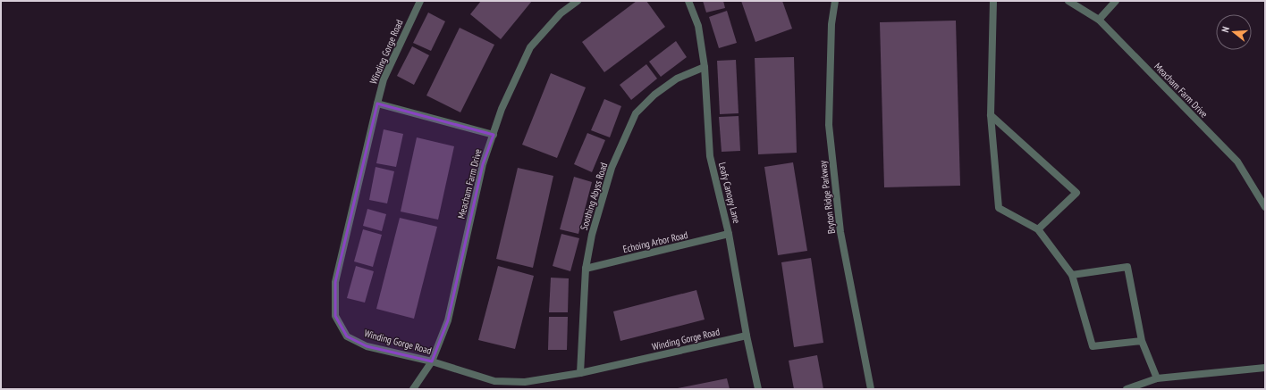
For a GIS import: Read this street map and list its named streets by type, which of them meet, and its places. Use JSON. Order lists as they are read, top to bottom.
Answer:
{
  "streets": {
    "street": [
      "Winding Gorge Road",
      "Meacham Farm Drive",
      "Leafy Canopy Lane",
      "Soothing Abyss Road",
      "Bryton Ridge Parkway",
      "Echoing Arbor Road"
    ]
  },
  "crossings": [
    ["Winding Gorge Road", "Meacham Farm Drive"],
    ["Winding Gorge Road", "Leafy Canopy Lane"],
    ["Winding Gorge Road", "Soothing Abyss Road"],
    ["Leafy Canopy Lane", "Soothing Abyss Road"],
    ["Leafy Canopy Lane", "Echoing Arbor Road"],
    ["Soothing Abyss Road", "Echoing Arbor Road"]
  ],
  "north": "left"
}
